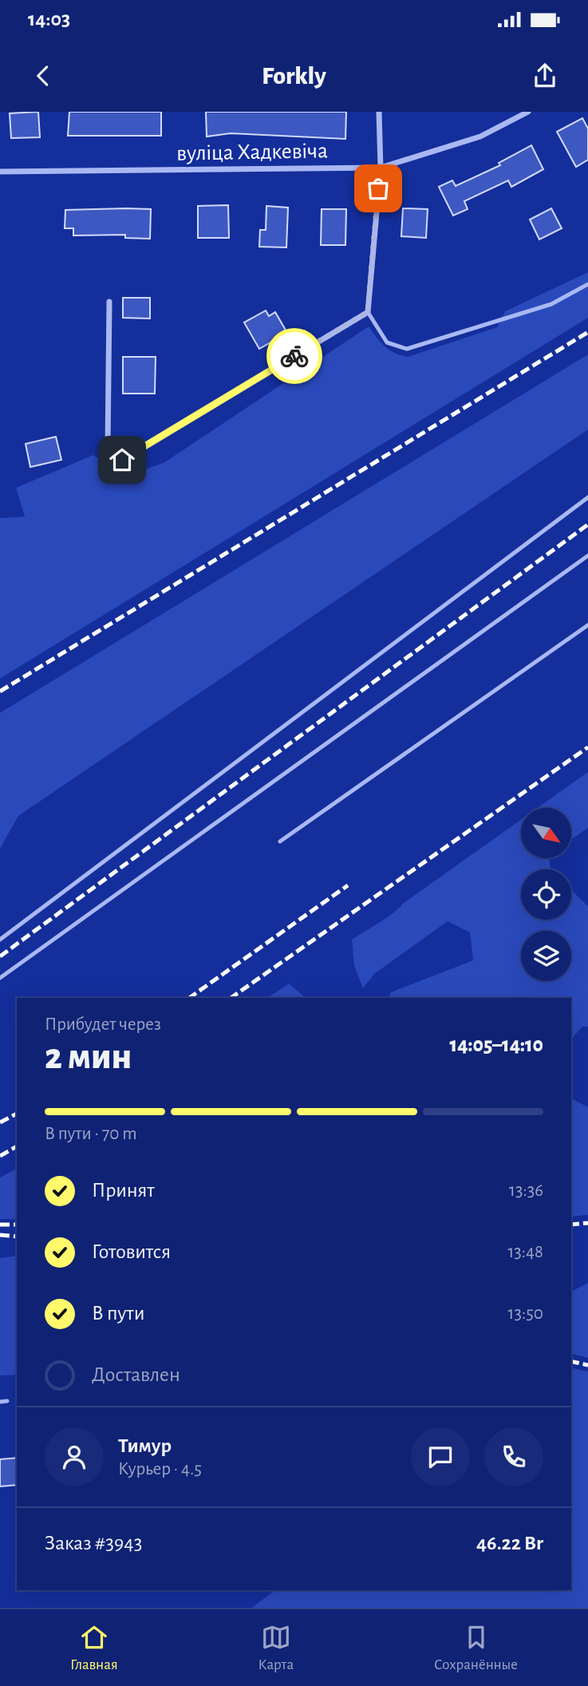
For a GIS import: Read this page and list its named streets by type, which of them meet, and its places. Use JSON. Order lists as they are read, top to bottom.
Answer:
{
  "streets": {
    "street": ["вуліца Хадкевіча"]
  },
  "north": "bottom right",
  "page": {
    "status": "14:03",
    "header": "Forkly",
    "heading": ["2 мин", "Прибудет через", "14:05–14:10"],
    "panel": [
      "Тимур",
      "Курьер · 4.5",
      "Заказ #3943",
      "46.22 Br"
    ],
    "bar": "В пути · 70 m",
    "list": [
      ["Принят", "13:36"],
      ["Готовится", "13:48"],
      ["В пути", "13:50"],
      "Доставлен"
    ],
    "tabs": ["Главная", "Карта", "Сохранённые"]
  }
}
